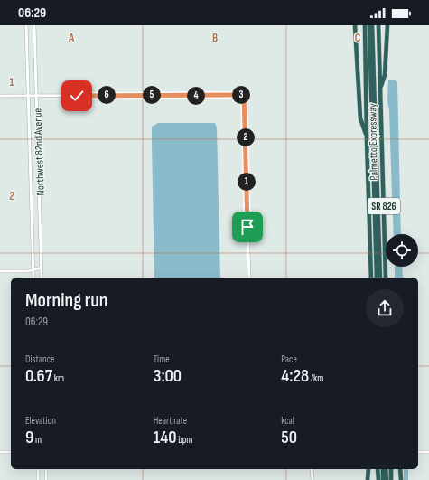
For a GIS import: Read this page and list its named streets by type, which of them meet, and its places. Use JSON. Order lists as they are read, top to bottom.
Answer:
{
  "streets": {
    "highway": ["Palmetto Expressway", "SR 826"],
    "street": ["Northwest 82nd Avenue"]
  },
  "page": {
    "status": "06:29",
    "pins": [
      "3",
      "5",
      "6",
      "4",
      "2",
      "1"
    ],
    "heading": ["Morning run", "06:29"],
    "stats": [
      ["Distance", "0.67 km"],
      ["Time", "3:00"],
      ["Pace", "4:28 /km"],
      ["Elevation", "9 m"],
      ["Heart rate", "140 bpm"],
      ["kcal", "50"]
    ]
  },
  "grid": {
    "columns": ["A", "B", "C"],
    "rows": ["1", "2"]
  }
}
